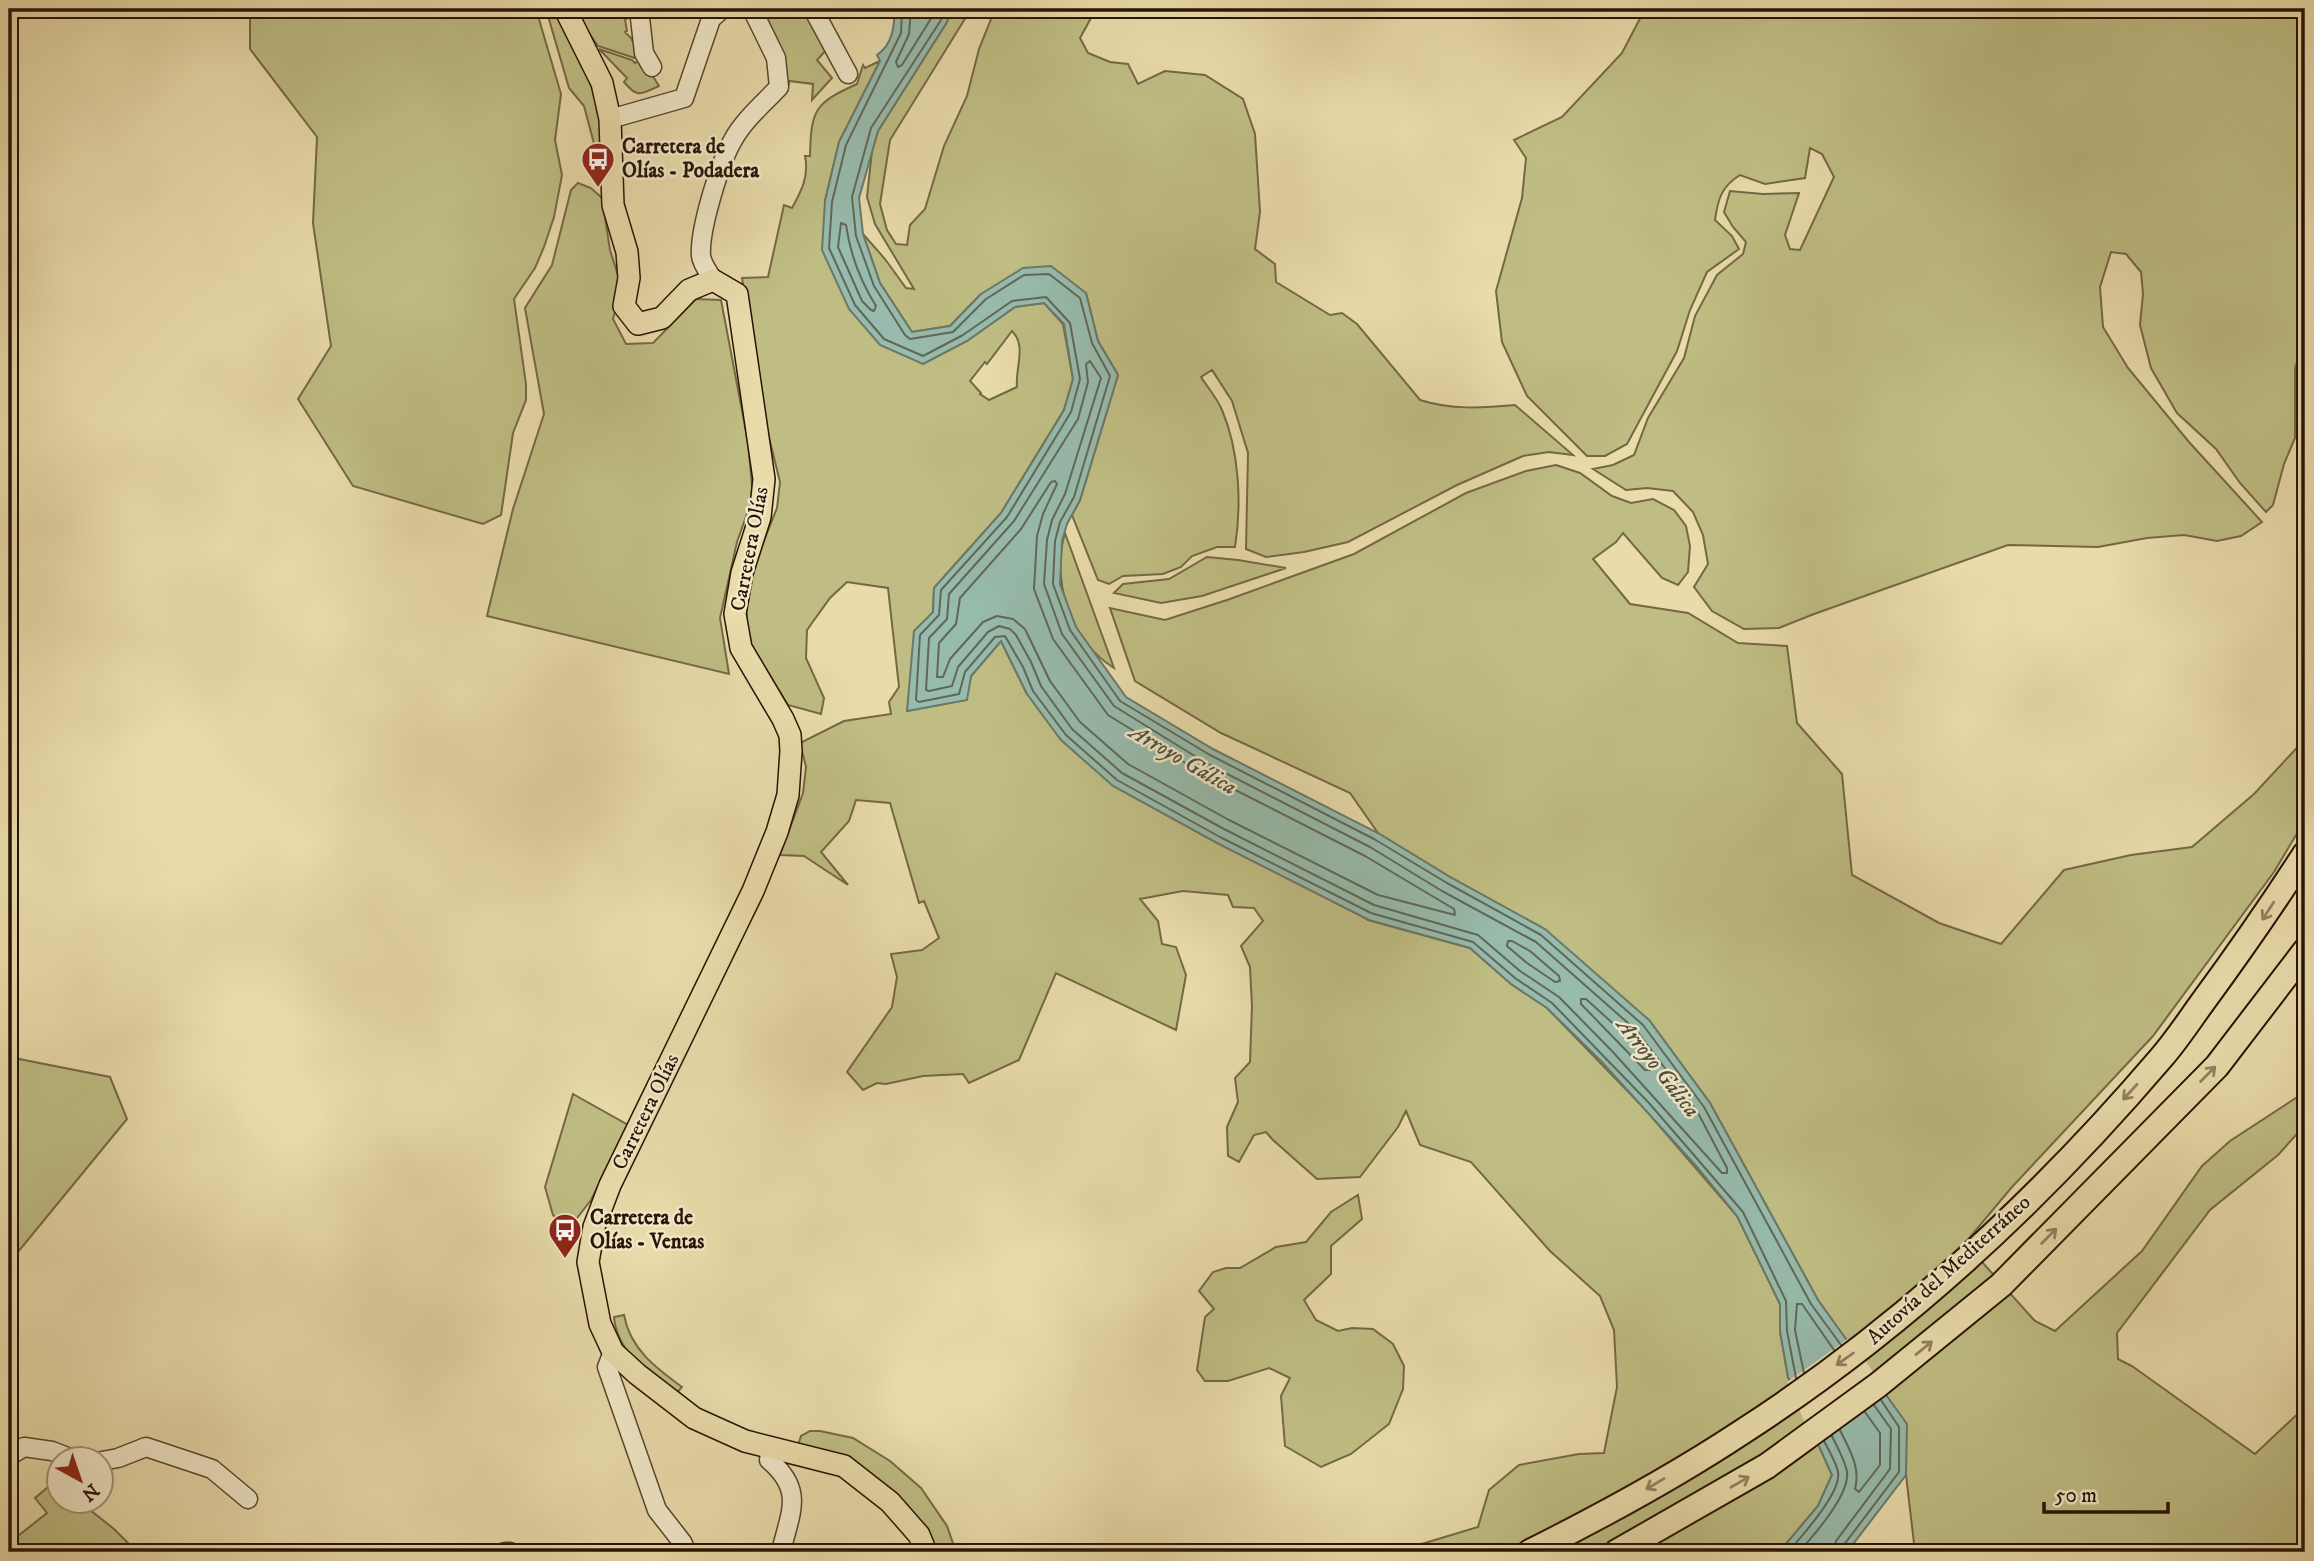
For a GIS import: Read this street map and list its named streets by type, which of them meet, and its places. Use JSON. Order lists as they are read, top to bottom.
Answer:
{
  "streets": {
    "highway": ["Autovía del Mediterráneo"],
    "main road": ["Carretera Olías"]
  },
  "water": ["Arroyo Gálica"],
  "places": {
    "bus stop": ["Carretera de Olías - Podadera", "Carretera de Olías - Ventas"]
  },
  "scale_bar": "50 m",
  "north": "bottom right"
}
